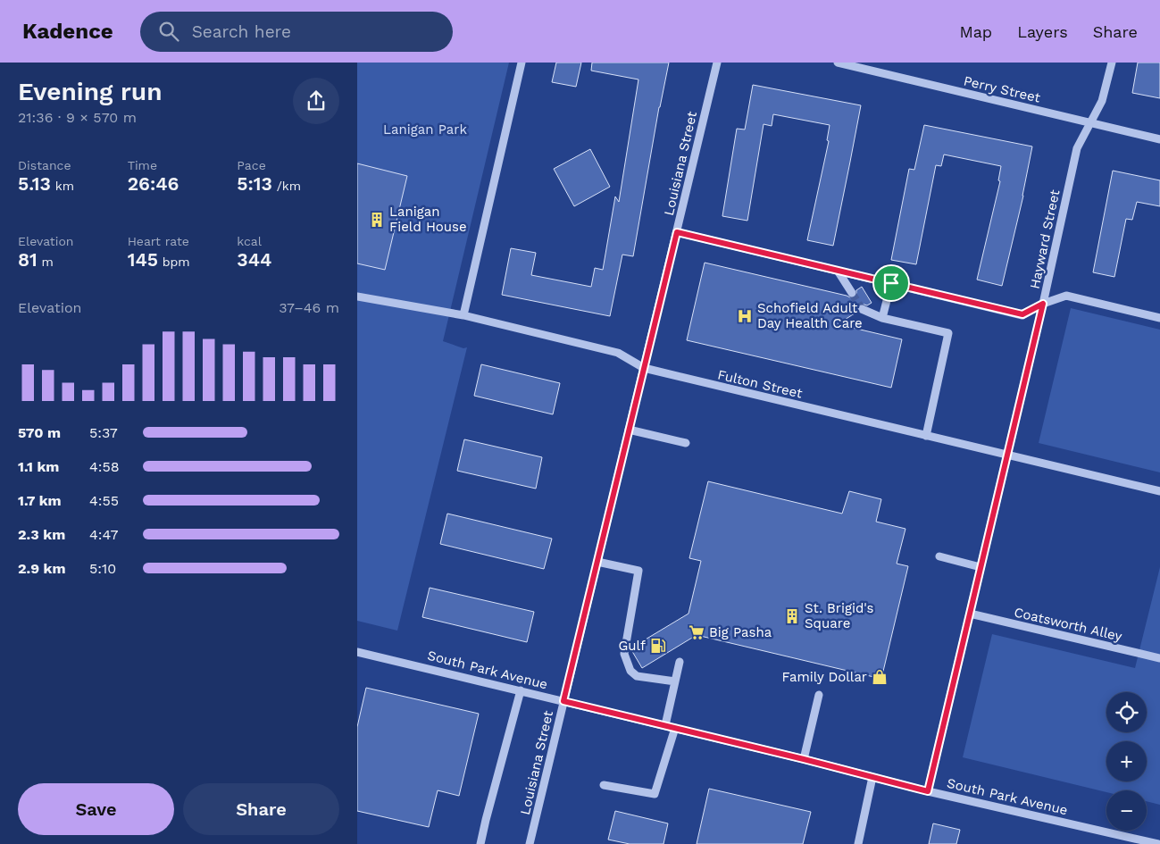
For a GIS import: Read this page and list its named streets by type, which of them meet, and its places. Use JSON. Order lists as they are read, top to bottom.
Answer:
{
  "streets": {
    "street": [
      "Perry Street",
      "Louisiana Street",
      "Hayward Street",
      "Fulton Street",
      "Coatsworth Alley",
      "South Park Avenue"
    ]
  },
  "crossings": [
    ["Perry Street", "Hayward Street"],
    ["Louisiana Street", "Fulton Street"],
    ["Louisiana Street", "South Park Avenue"],
    ["Hayward Street", "Fulton Street"],
    ["Hayward Street", "Coatsworth Alley"],
    ["Hayward Street", "South Park Avenue"]
  ],
  "parks": ["Lanigan Park"],
  "places": {
    "building": ["Lanigan Field House", "St. Brigid's Square"],
    "hospital": ["Schofield Adult Day Health Care"],
    "supermarket": ["Big Pasha"],
    "fuel station": ["Gulf"],
    "shop": ["Family Dollar"]
  },
  "page": {
    "header": "Kadence",
    "search": "Search here",
    "nav": ["Map", "Layers", "Share"],
    "heading": ["Evening run", "21:36 · 9 × 570 m"],
    "stats": [
      ["Distance", "5.13 km"],
      ["Time", "26:46"],
      ["Pace", "5:13 /km"],
      ["Elevation", "81 m"],
      ["Heart rate", "145 bpm"],
      ["kcal", "344"]
    ],
    "chart": ["Elevation", "37–46 m"],
    "list": [
      {
        "name": "570 m",
        "note": "5:37"
      },
      {
        "name": "1.1 km",
        "note": "4:58"
      },
      {
        "name": "1.7 km",
        "note": "4:55"
      },
      {
        "name": "2.3 km",
        "note": "4:47"
      },
      {
        "name": "2.9 km",
        "note": "5:10"
      }
    ],
    "map_buttons": ["+", "−"],
    "buttons": ["Save", "Share"]
  }
}
